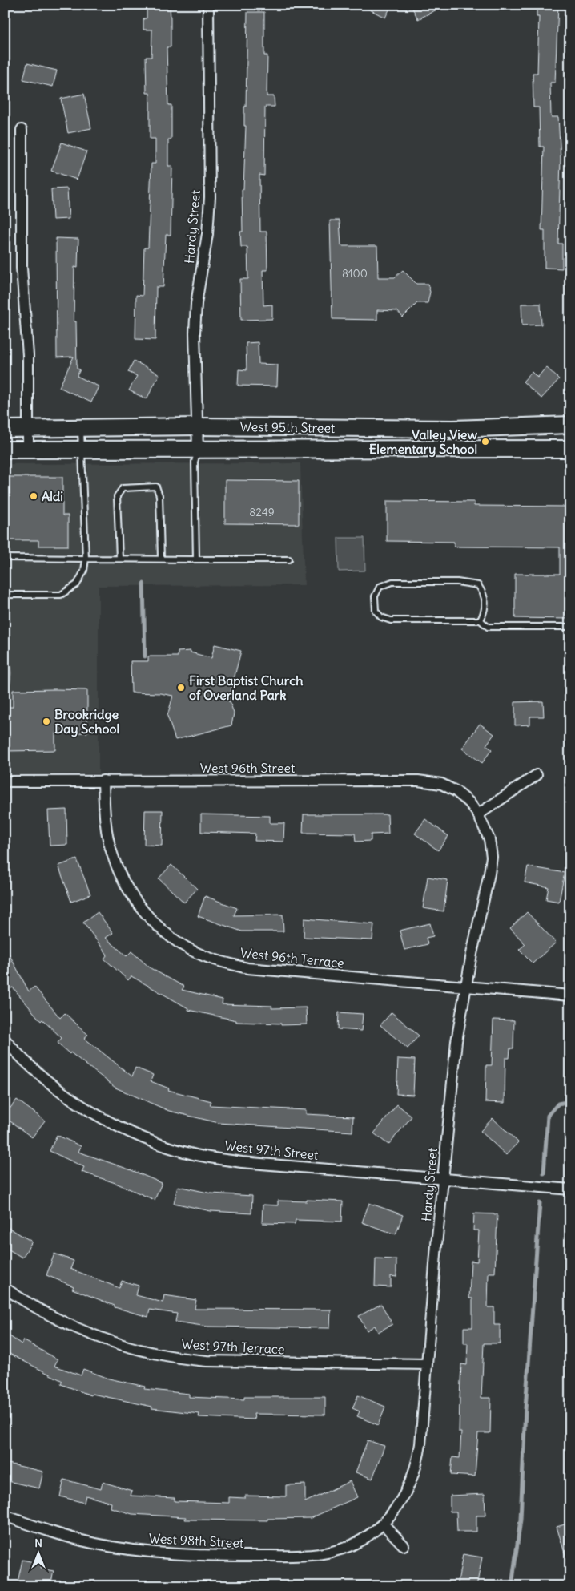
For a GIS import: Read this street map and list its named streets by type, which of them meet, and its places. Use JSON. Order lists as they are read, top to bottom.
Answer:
{
  "streets": {
    "main road": ["West 95th Street"],
    "street": [
      "Hardy Street",
      "West 96th Street",
      "West 96th Terrace",
      "West 97th Street",
      "West 97th Terrace",
      "West 98th Street"
    ]
  },
  "crossings": [
    ["Hardy Street", "West 95th Street"],
    ["Hardy Street", "West 96th Street"],
    ["Hardy Street", "West 96th Terrace"],
    ["Hardy Street", "West 97th Street"],
    ["Hardy Street", "West 97th Terrace"],
    ["Hardy Street", "West 98th Street"],
    ["West 96th Street", "West 96th Terrace"]
  ],
  "places": [
    "Valley View Elementary School",
    "Aldi",
    "First Baptist Church of Overland Park",
    "Brookridge Day School"
  ],
  "house_numbers": ["8100", "8249"],
  "north": "top"
}
